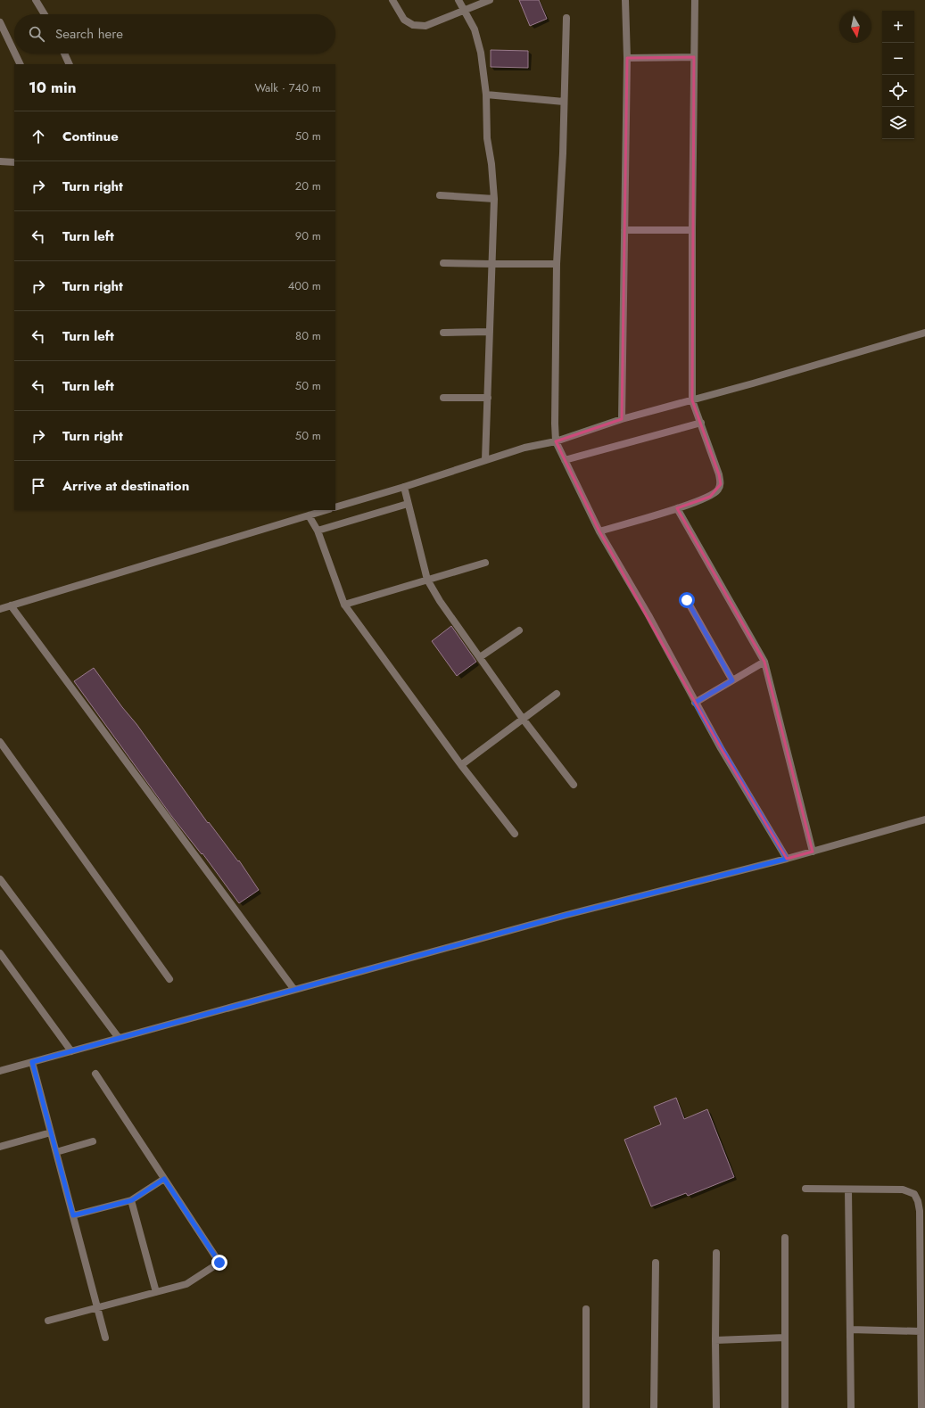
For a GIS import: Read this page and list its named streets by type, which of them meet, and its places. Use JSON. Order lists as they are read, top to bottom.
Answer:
{
  "north": "bottom",
  "page": {
    "map_buttons": ["+", "−"],
    "search": "Search here",
    "heading": ["10 min", "Walk · 740 m"],
    "list": [
      ["Continue", "50 m"],
      ["Turn right", "20 m"],
      ["Turn left", "90 m"],
      ["Turn right", "400 m"],
      ["Turn left", "80 m"],
      ["Turn left", "50 m"],
      ["Turn right", "50 m"],
      "Arrive at destination"
    ]
  }
}
